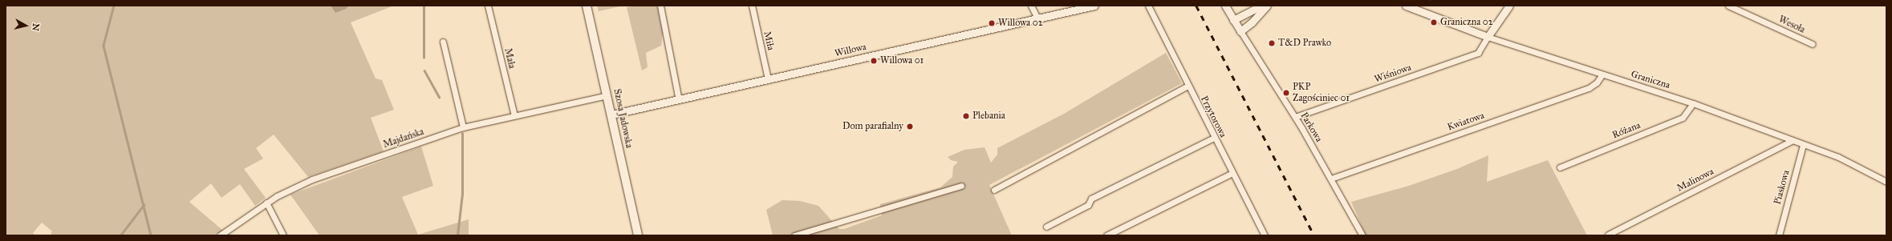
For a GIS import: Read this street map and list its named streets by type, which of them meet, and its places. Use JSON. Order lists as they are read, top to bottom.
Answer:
{
  "streets": {
    "main road": ["Szosa Jadowska"],
    "street": [
      "Wesoła",
      "Miła",
      "Willowa",
      "Mała",
      "Wiśniowa",
      "Graniczna",
      "Przytorowa",
      "Kwiatowa",
      "Parkowa",
      "Różana",
      "Majdańska",
      "Malinowa",
      "Piaskowa"
    ]
  },
  "crossings": [
    ["Miła", "Willowa"],
    ["Willowa", "Szosa Jadowska"],
    ["Mała", "Majdańska"],
    ["Wiśniowa", "Graniczna"],
    ["Wiśniowa", "Parkowa"],
    ["Graniczna", "Kwiatowa"],
    ["Graniczna", "Różana"],
    ["Graniczna", "Malinowa"],
    ["Graniczna", "Piaskowa"],
    ["Szosa Jadowska", "Majdańska"],
    ["Kwiatowa", "Parkowa"]
  ],
  "places": [
    "Graniczna 02",
    "Willowa 02",
    "T&D Prawko",
    "Willowa 01",
    "PKP Zagościniec 01",
    "Plebania",
    "Dom parafialny"
  ],
  "north": "right"
}
